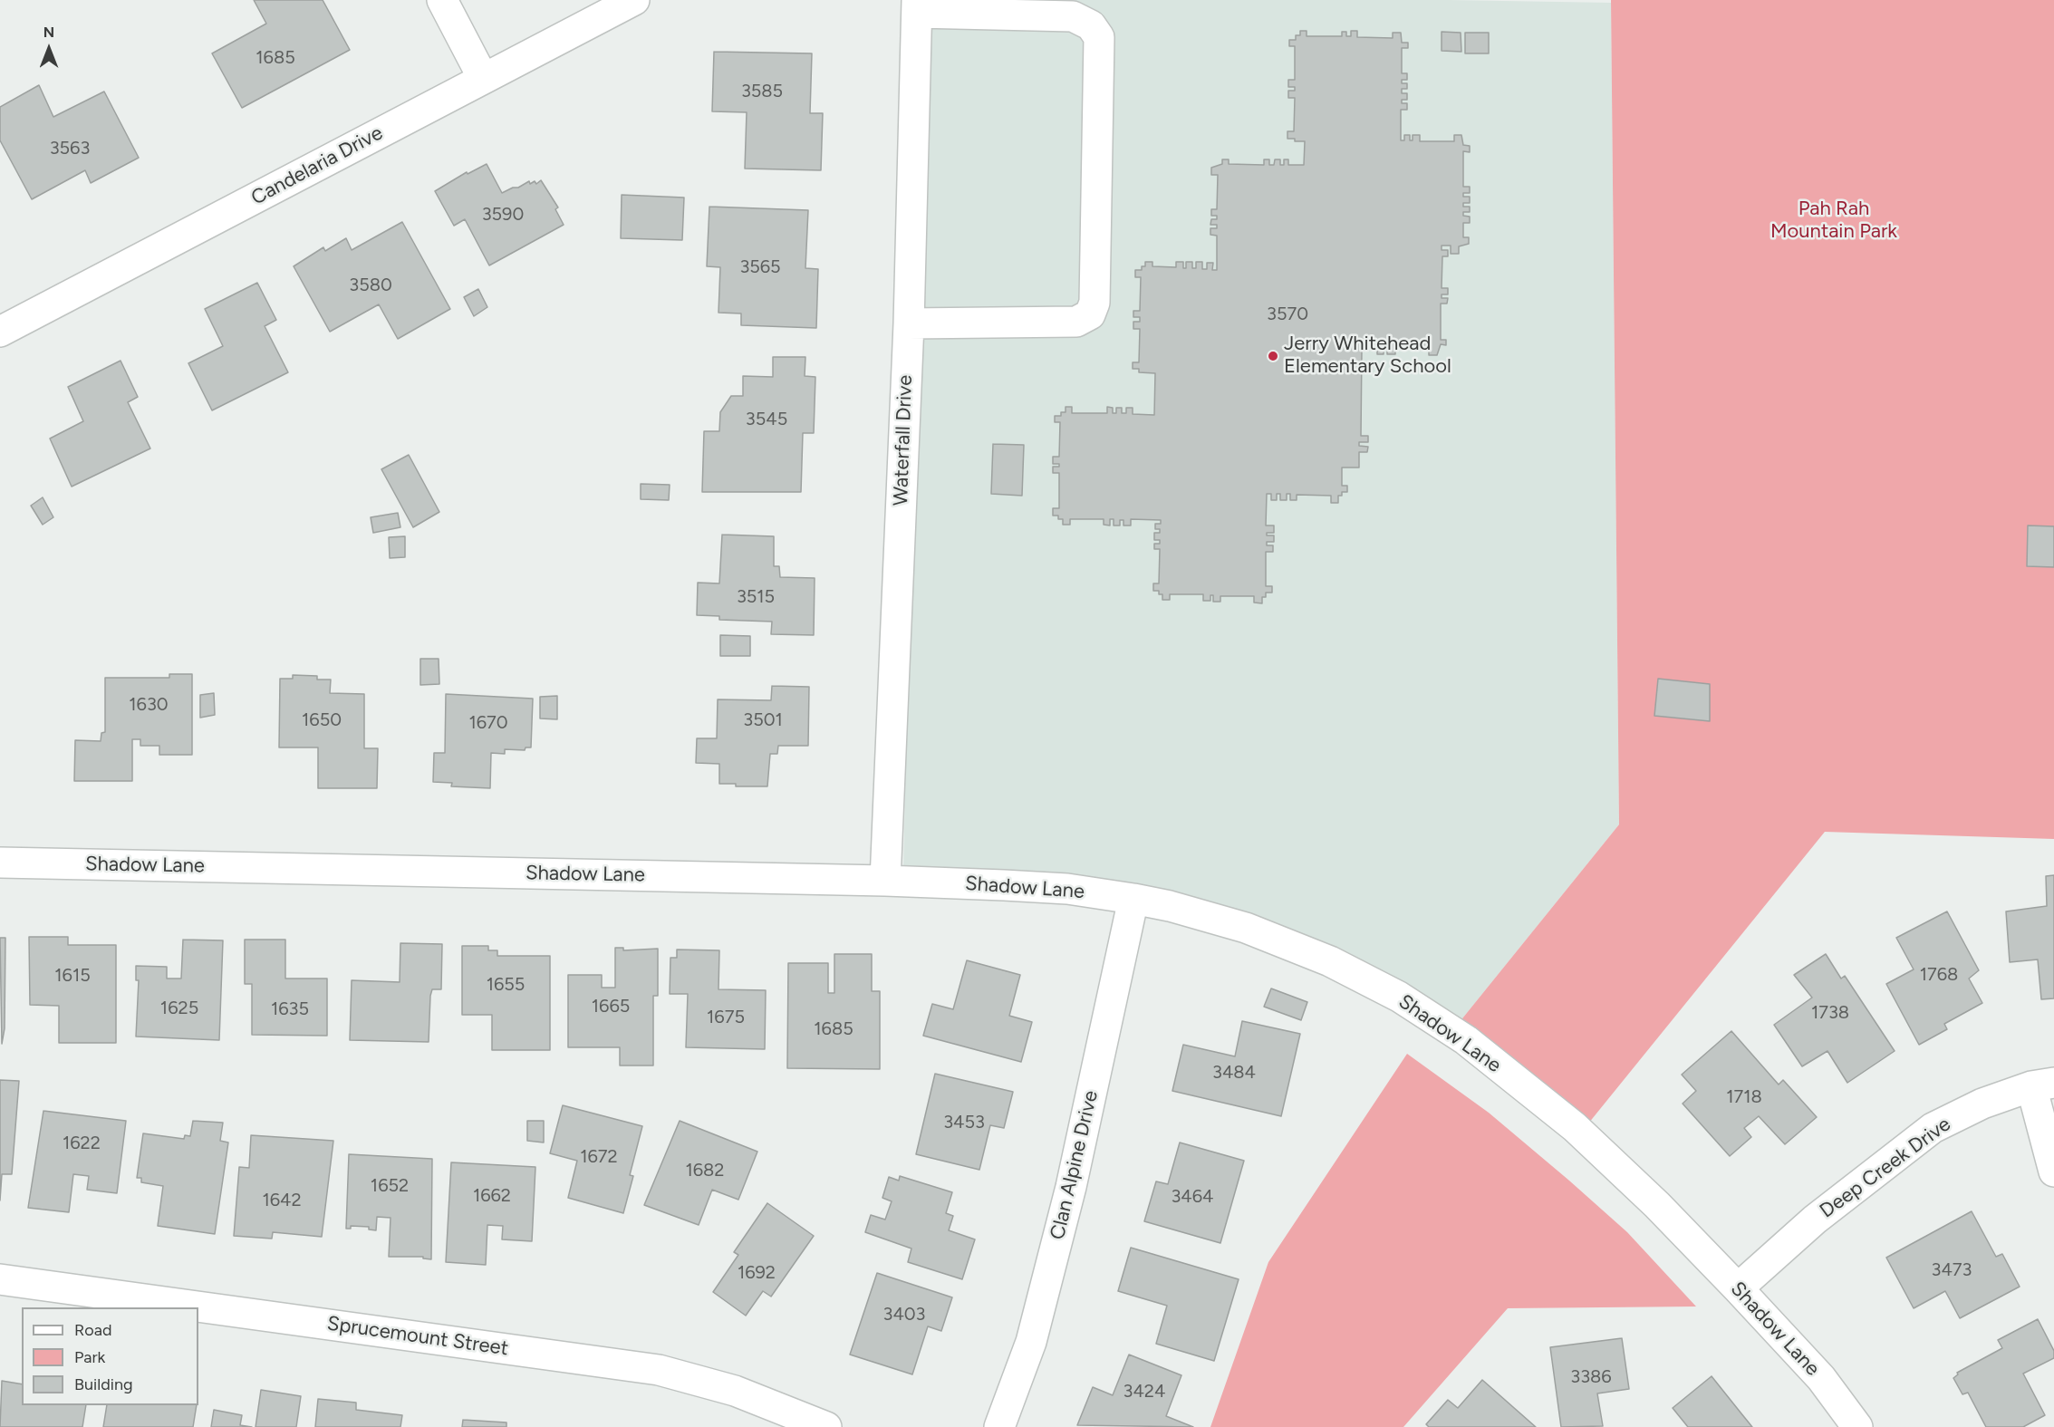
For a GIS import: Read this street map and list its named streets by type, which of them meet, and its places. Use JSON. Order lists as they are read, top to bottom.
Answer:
{
  "streets": {
    "street": [
      "Candelaria Drive",
      "Waterfall Drive",
      "Shadow Lane",
      "Clan Alpine Drive",
      "Deep Creek Drive",
      "Sprucemount Street"
    ]
  },
  "crossings": [
    ["Waterfall Drive", "Shadow Lane"],
    ["Shadow Lane", "Clan Alpine Drive"],
    ["Shadow Lane", "Deep Creek Drive"]
  ],
  "parks": ["Pah Rah Mountain Park"],
  "places": ["Jerry Whitehead Elementary School"],
  "house_numbers": [
    "1685",
    "3585",
    "3563",
    "3590",
    "3565",
    "3580",
    "3570",
    "3545",
    "3515",
    "1630",
    "1650",
    "3501",
    "1670",
    "1768",
    "1615",
    "1655",
    "1665",
    "1625",
    "1635",
    "1738",
    "1675",
    "1685",
    "3484",
    "1718",
    "3453",
    "1622",
    "1672",
    "1682",
    "1652",
    "1662",
    "3464",
    "1642",
    "3473",
    "1692",
    "3403",
    "3386",
    "3424"
  ],
  "legend": ["Road", "Park", "Building"],
  "north": "top"
}
